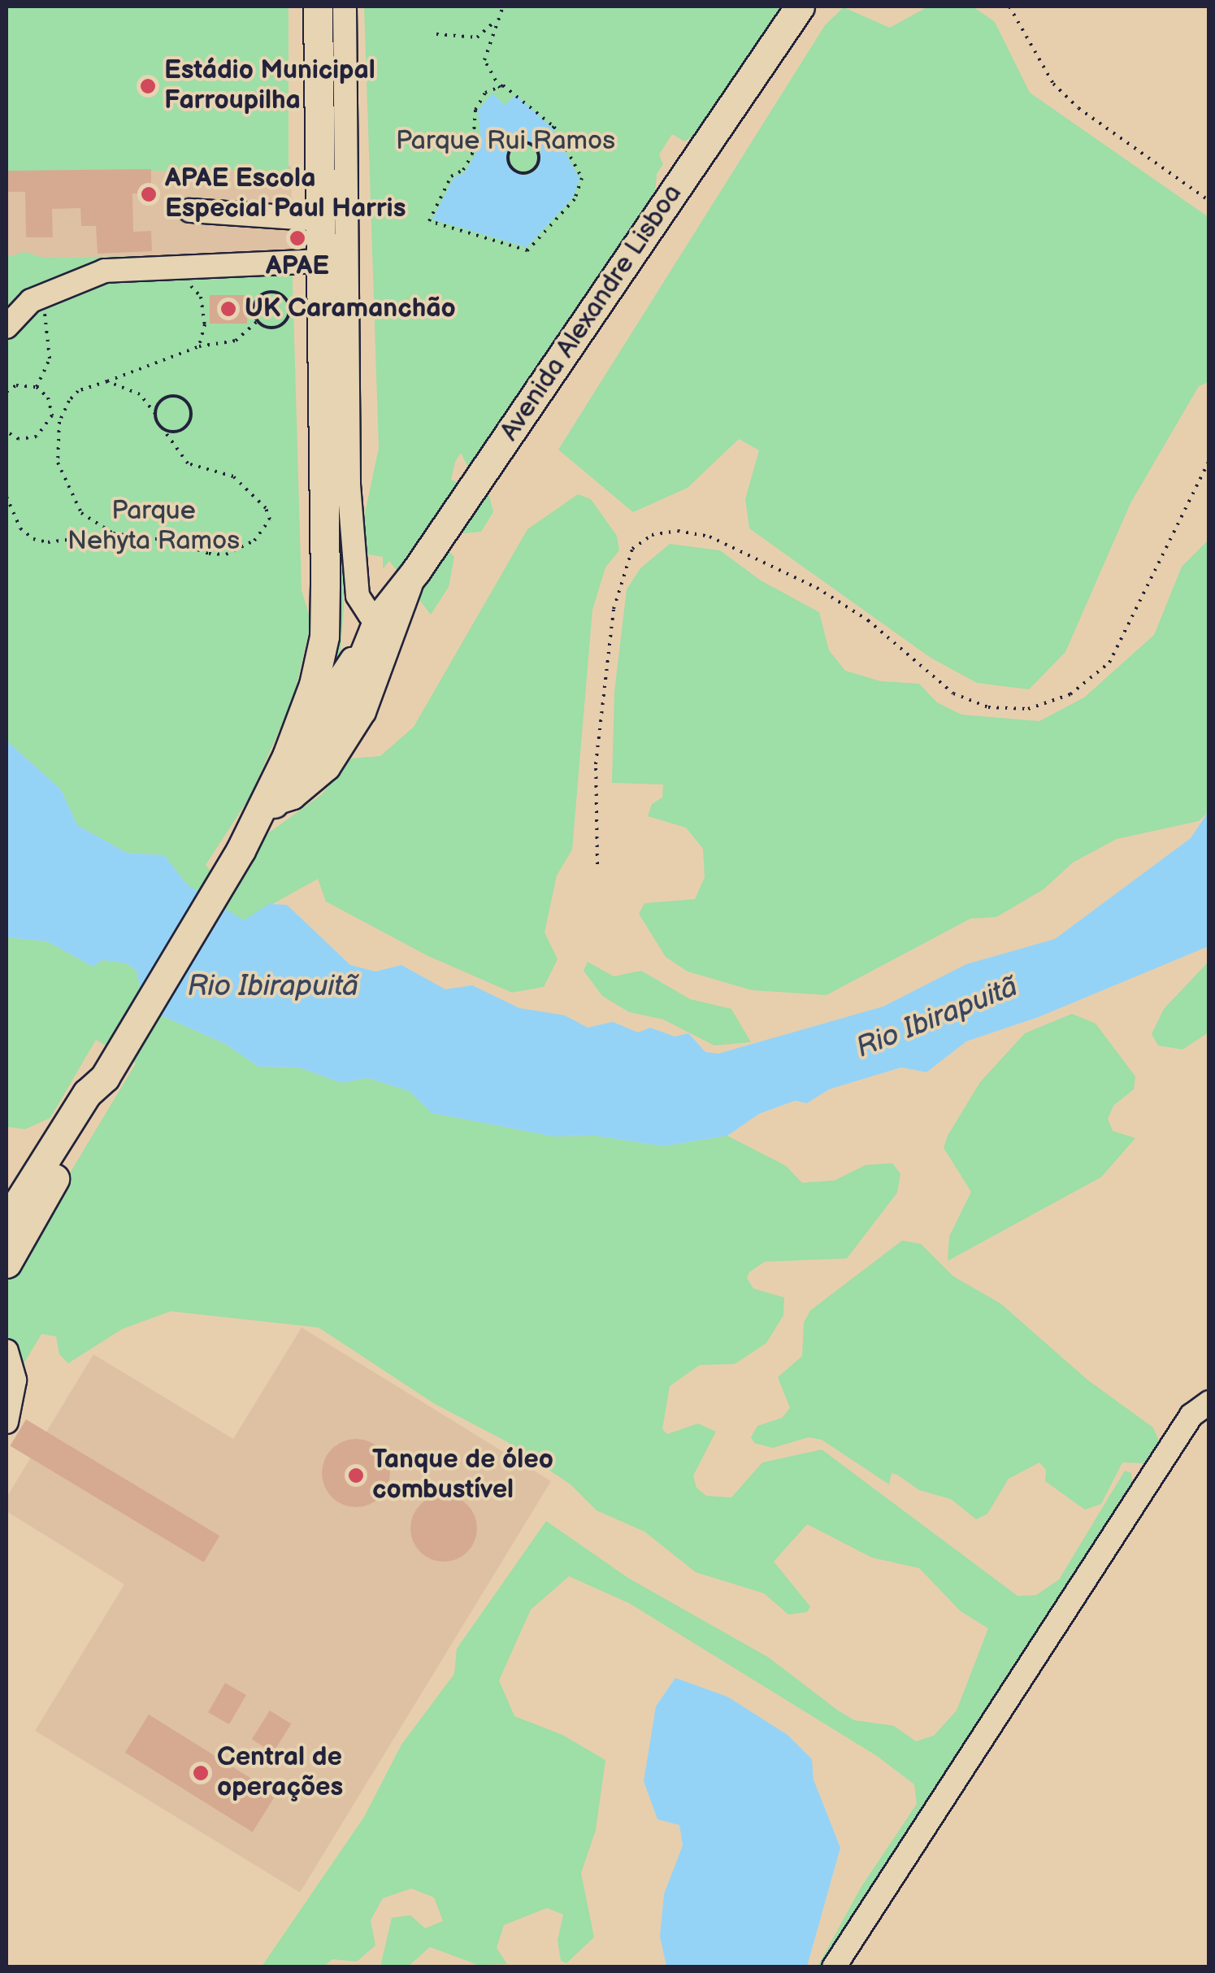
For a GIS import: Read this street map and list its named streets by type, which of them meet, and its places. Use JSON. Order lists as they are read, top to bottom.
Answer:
{
  "streets": {
    "main road": ["Avenida Alexandre Lisboa"]
  },
  "water": ["Rio Ibirapuitã"],
  "parks": ["Parque Rui Ramos", "Parque Nehyta Ramos"],
  "places": [
    "Estádio Municipal Farroupilha",
    "APAE Escola Especial Paul Harris",
    "APAE",
    "UK Caramanchão",
    "Tanque de óleo combustível",
    "Central de operações"
  ]
}
